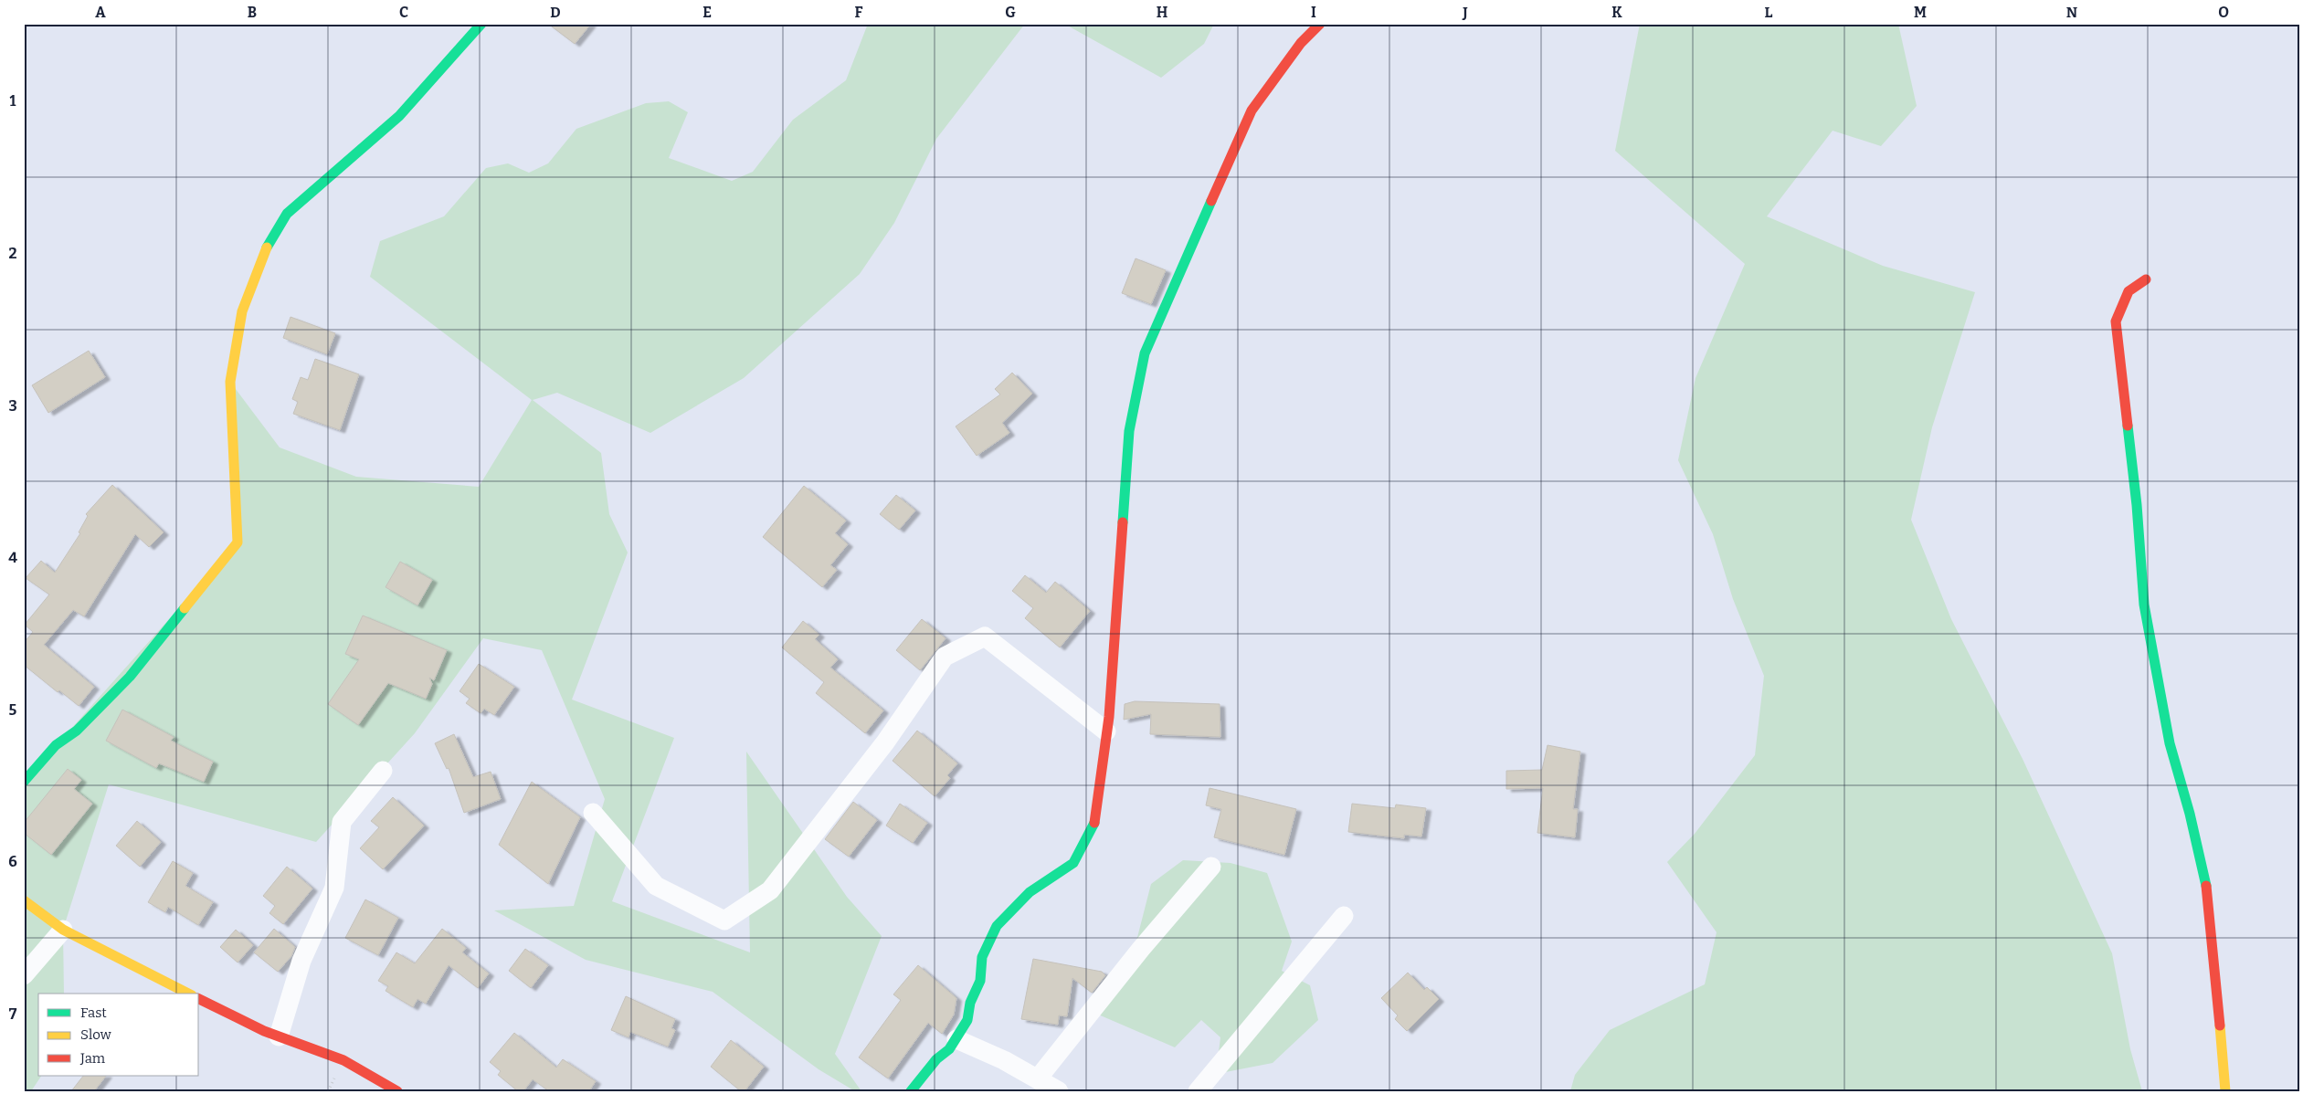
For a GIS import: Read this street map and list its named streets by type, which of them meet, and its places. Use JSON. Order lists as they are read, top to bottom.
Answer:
{
  "legend": ["Fast", "Slow", "Jam"],
  "grid": {
    "columns": [
      "A",
      "B",
      "C",
      "D",
      "E",
      "F",
      "G",
      "H",
      "I",
      "J",
      "K",
      "L",
      "M",
      "N",
      "O"
    ],
    "rows": [
      "1",
      "2",
      "3",
      "4",
      "5",
      "6",
      "7"
    ]
  }
}
